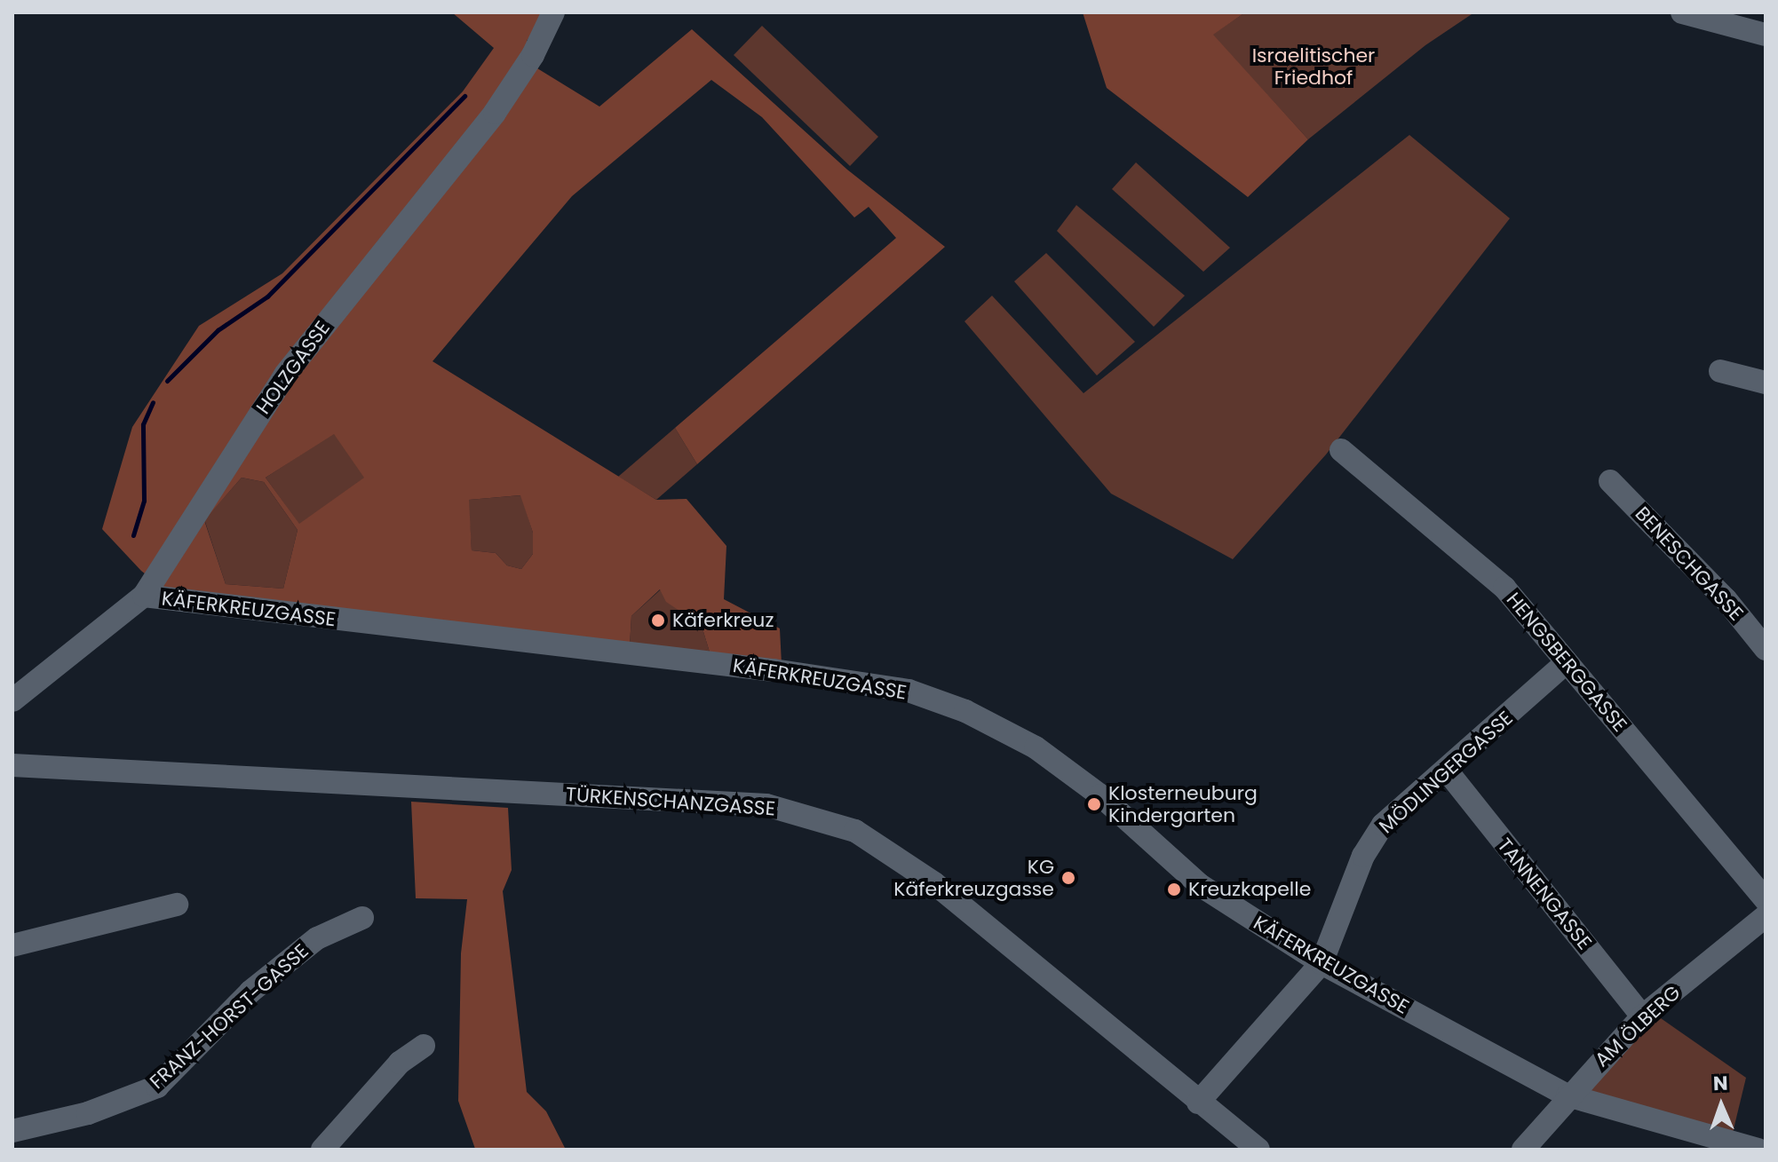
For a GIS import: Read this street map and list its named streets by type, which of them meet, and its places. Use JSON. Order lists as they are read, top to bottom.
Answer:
{
  "streets": {
    "street": [
      "HOLZGASSE",
      "BENESCHGASSE",
      "KÄFERKREUZGASSE",
      "HENGSBERGGASSE",
      "MÖDLINGERGASSE",
      "TÜRKENSCHANZGASSE",
      "TANNENGASSE",
      "FRANZ-HORST-GASSE",
      "AM ÖLBERG"
    ]
  },
  "crossings": [
    ["HOLZGASSE", "KÄFERKREUZGASSE"],
    ["KÄFERKREUZGASSE", "MÖDLINGERGASSE"],
    ["KÄFERKREUZGASSE", "AM ÖLBERG"],
    ["HENGSBERGGASSE", "MÖDLINGERGASSE"],
    ["MÖDLINGERGASSE", "TÜRKENSCHANZGASSE"],
    ["MÖDLINGERGASSE", "TANNENGASSE"],
    ["TANNENGASSE", "AM ÖLBERG"]
  ],
  "parks": ["Israelitischer Friedhof"],
  "places": [
    "Käferkreuz",
    "Klosterneuburg Kindergarten",
    "KG Käferkreuzgasse",
    "Kreuzkapelle"
  ],
  "north": "top"
}
